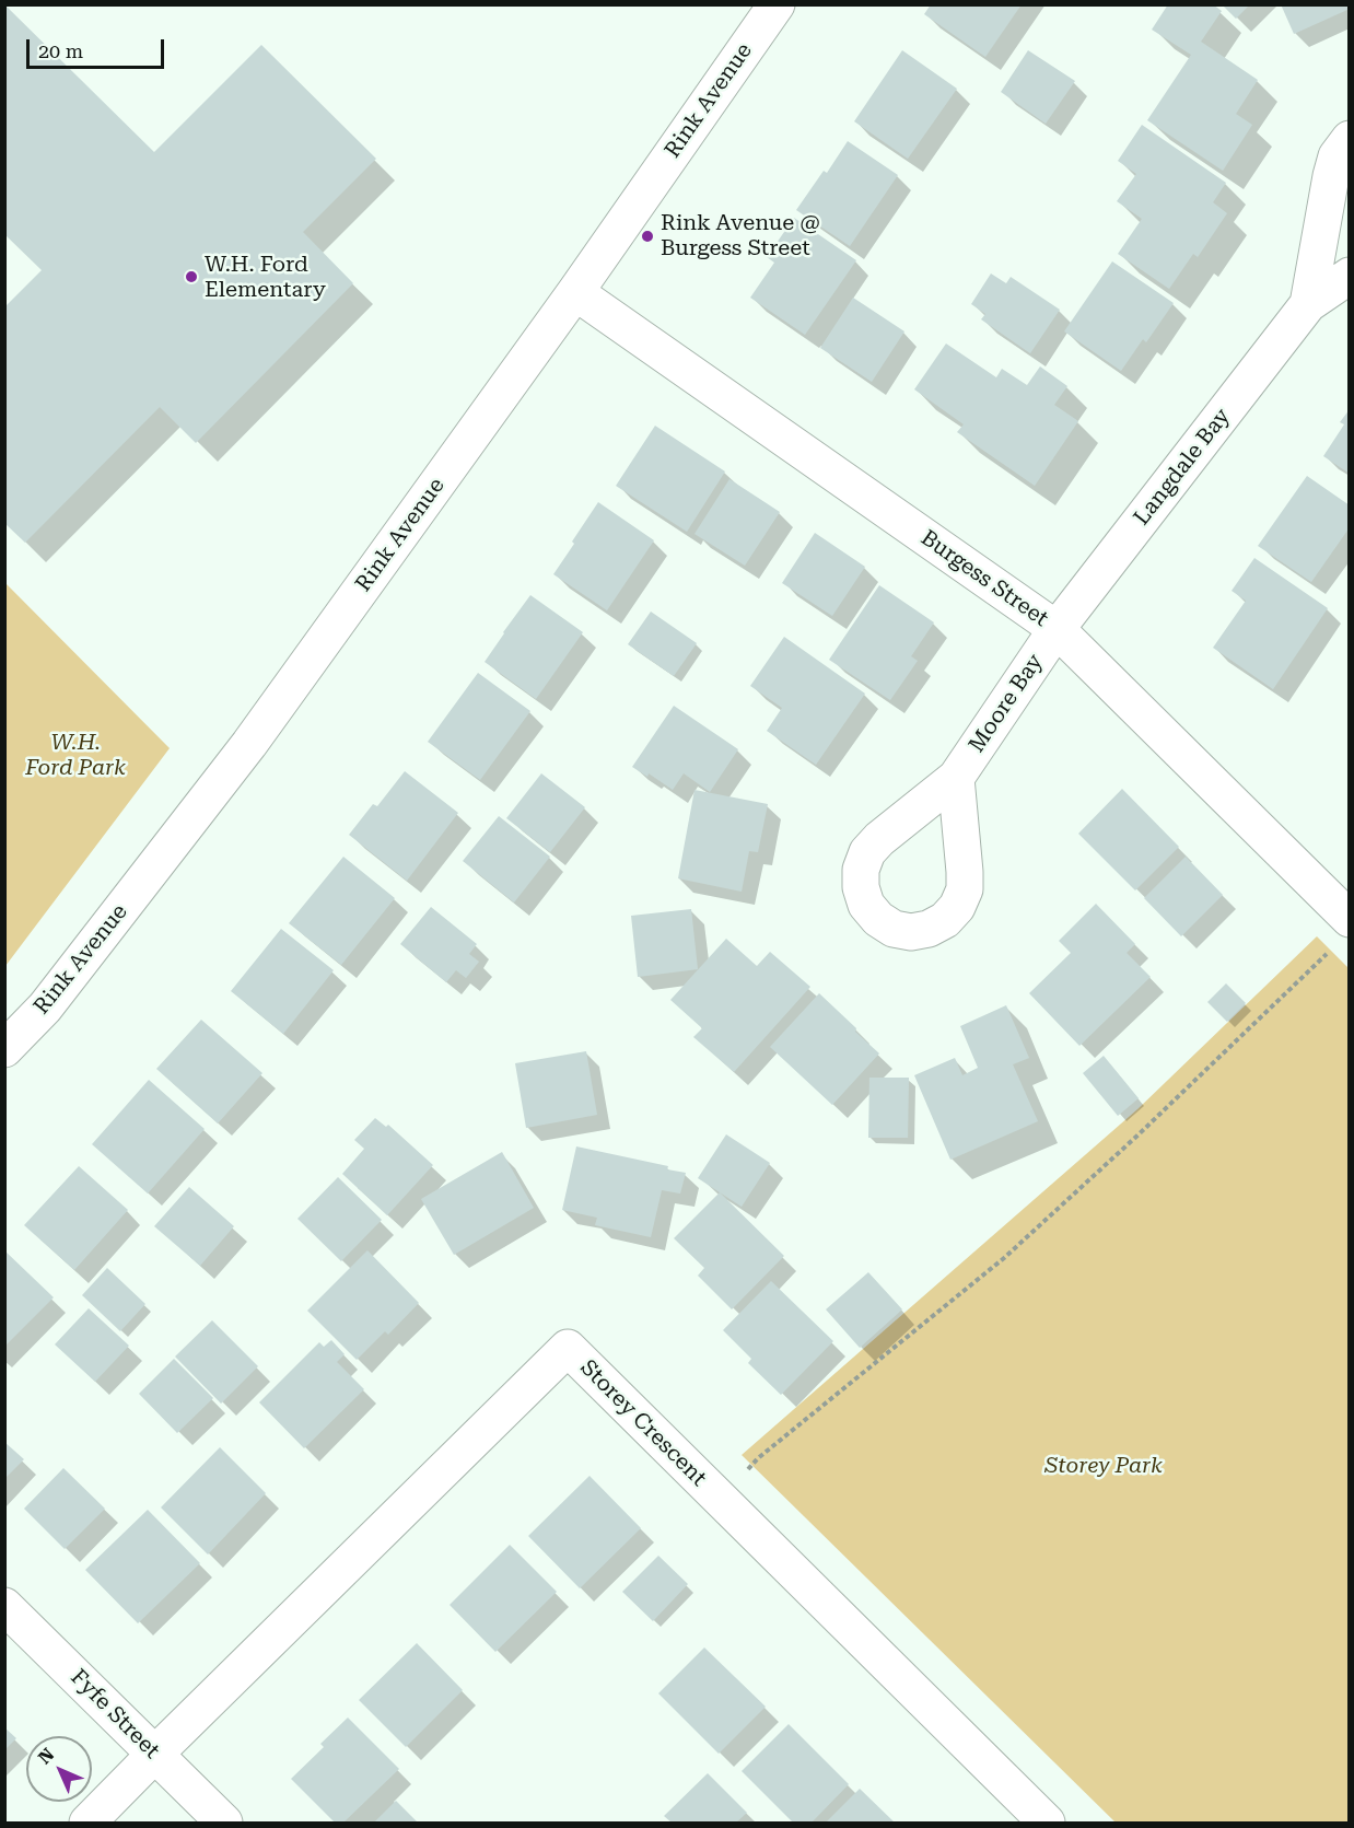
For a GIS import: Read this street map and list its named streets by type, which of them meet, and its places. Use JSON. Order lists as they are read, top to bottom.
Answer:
{
  "streets": {
    "street": [
      "Rink Avenue",
      "Langdale Bay",
      "Burgess Street",
      "Moore Bay",
      "Storey Crescent",
      "Fyfe Street"
    ]
  },
  "crossings": [
    ["Rink Avenue", "Burgess Street"],
    ["Langdale Bay", "Burgess Street"],
    ["Langdale Bay", "Moore Bay"],
    ["Burgess Street", "Moore Bay"],
    ["Storey Crescent", "Fyfe Street"]
  ],
  "parks": ["W.H. Ford Park", "Storey Park"],
  "places": ["Rink Avenue @ Burgess Street", "W.H. Ford Elementary"],
  "scale_bar": "20 m",
  "north": "top left"
}
